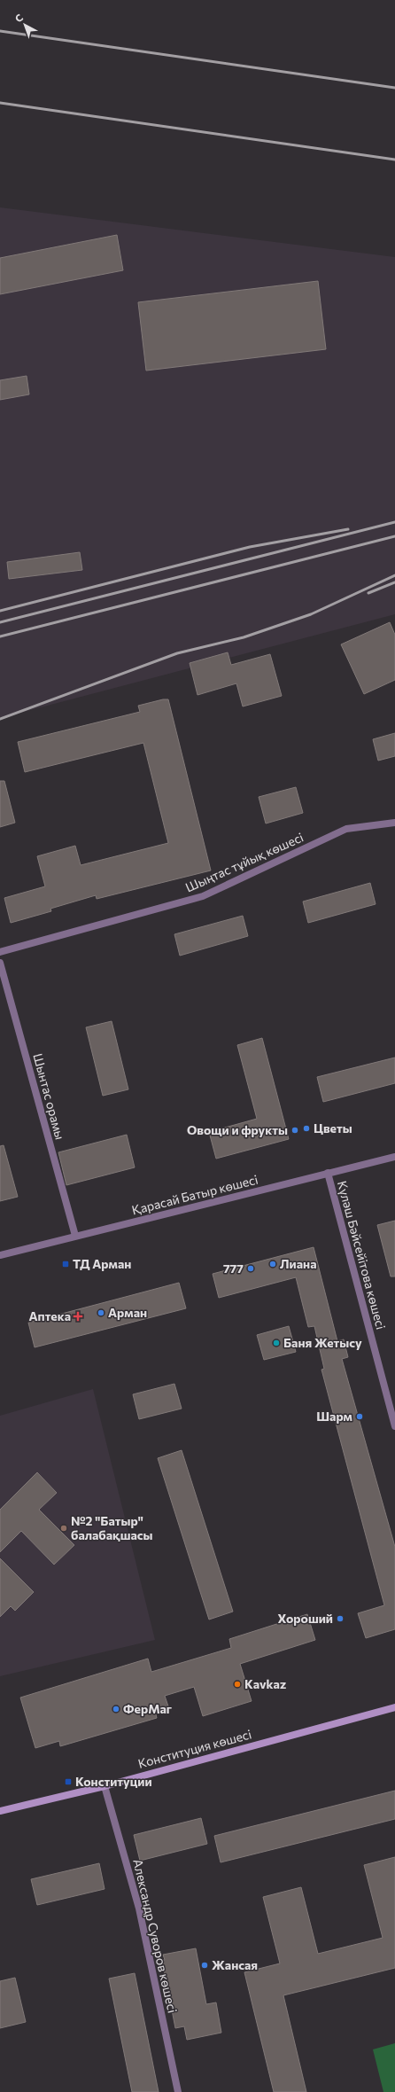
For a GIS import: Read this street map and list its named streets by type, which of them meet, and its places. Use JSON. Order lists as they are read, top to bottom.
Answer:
{
  "streets": {
    "main road": ["Конституция көшесі"],
    "street": [
      "Шыңтас тұйық көшесі",
      "Шынтас орамы",
      "Қарасай Батыр көшесі",
      "Күләш Бәйсейітова көшесі",
      "Александр Суворов көшесі"
    ]
  },
  "crossings": [
    ["Шынтас орамы", "Қарасай Батыр көшесі"],
    ["Қарасай Батыр көшесі", "Күләш Бәйсейітова көшесі"],
    ["Конституция көшесі", "Александр Суворов көшесі"]
  ],
  "places": {
    "other": [
      "Цветы",
      "Овощи и фрукты",
      "Лиана",
      "777",
      "Арман",
      "Баня Жетысу",
      "Шарм",
      "№2 \"Батыр\" балабақшасы",
      "Хороший",
      "Kavkaz",
      "ФерМаг",
      "Жансая"
    ],
    "transit": ["ТД Арман", "Конституции"],
    "health": ["Аптека"]
  },
  "north": "top left"
}
